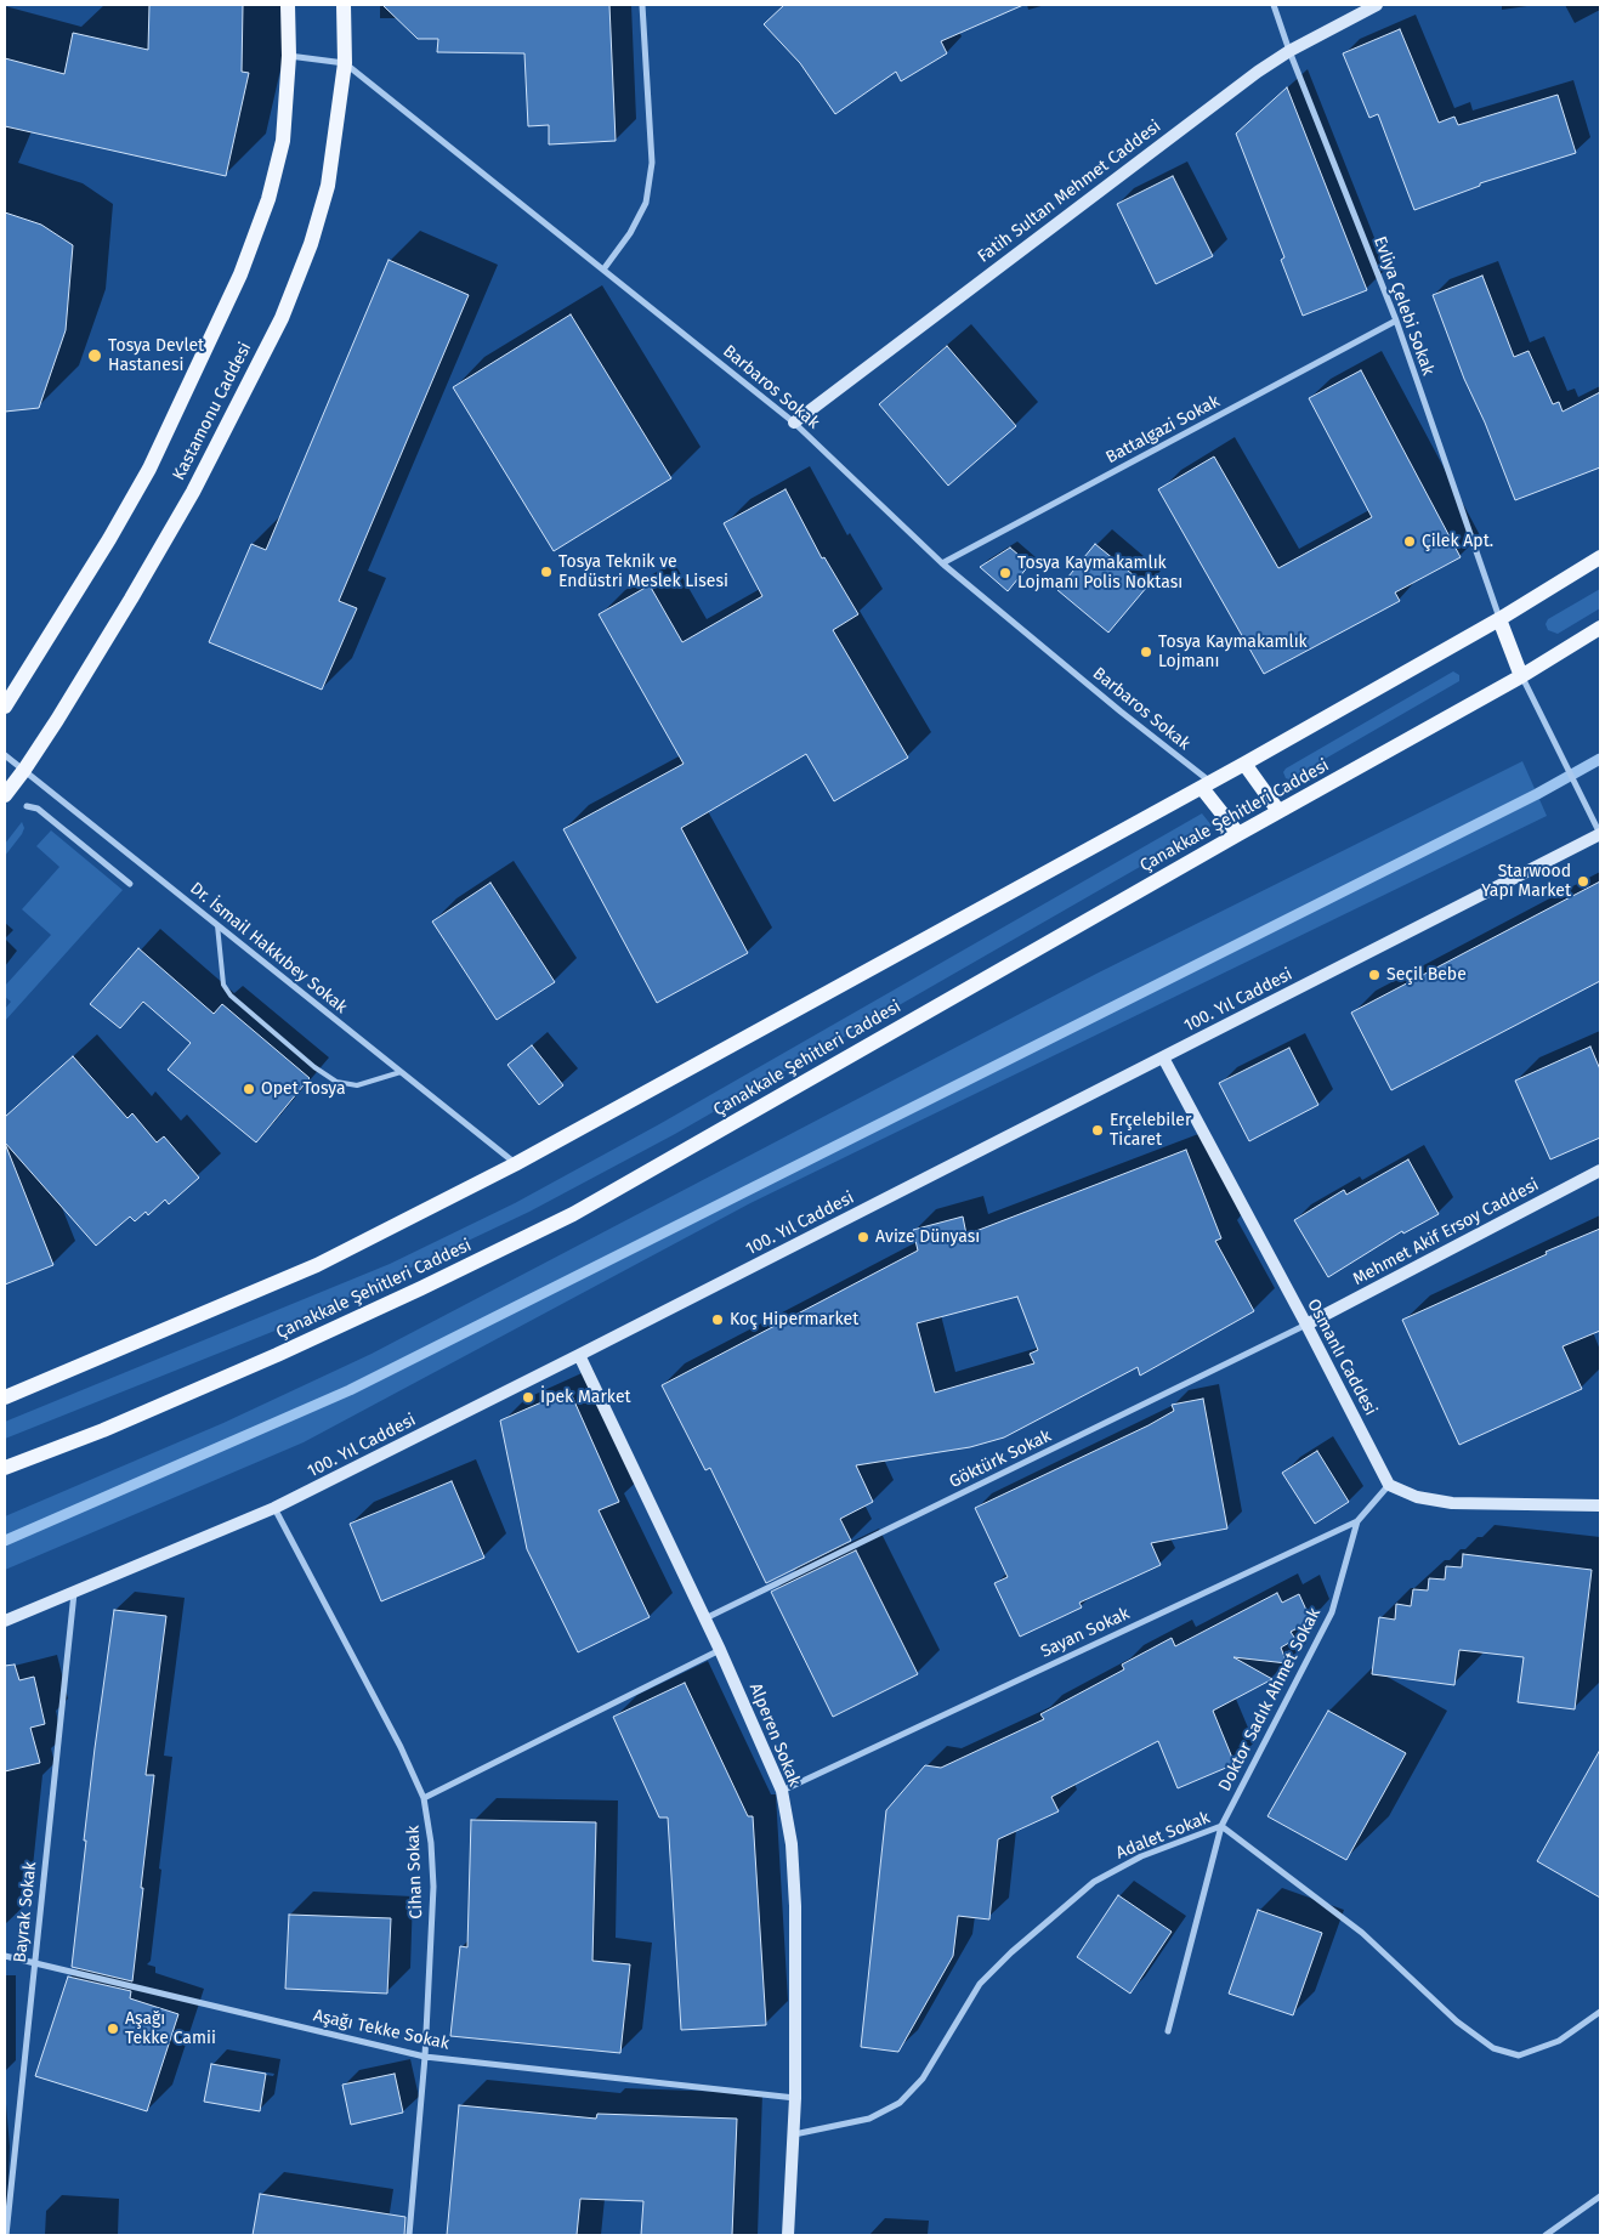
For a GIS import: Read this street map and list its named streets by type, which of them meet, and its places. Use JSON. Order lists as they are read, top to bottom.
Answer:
{
  "streets": {
    "main road": ["Kastamonu Caddesi", "Çanakkale Şehitleri Caddesi"],
    "street": [
      "Fatih Sultan Mehmet Caddesi",
      "Evliya Çelebi Sokak",
      "Barbaros Sokak",
      "Battalgazi Sokak",
      "Dr. İsmail Hakkıbey Sokak",
      "100. Yıl Caddesi",
      "Mehmet Akif Ersoy Caddesi",
      "Osmanlı Caddesi",
      "Göktürk Sokak",
      "Sayan Sokak",
      "Doktor Sadık Ahmet Sokak",
      "Alperen Sokak",
      "Adalet Sokak",
      "Cihan Sokak",
      "Bayrak Sokak",
      "Aşağı Tekke Sokak"
    ]
  },
  "crossings": [
    ["Fatih Sultan Mehmet Caddesi", "Evliya Çelebi Sokak"],
    ["Fatih Sultan Mehmet Caddesi", "Barbaros Sokak"],
    ["Evliya Çelebi Sokak", "Battalgazi Sokak"],
    ["Barbaros Sokak", "Kastamonu Caddesi"],
    ["Barbaros Sokak", "Battalgazi Sokak"],
    ["Kastamonu Caddesi", "Dr. İsmail Hakkıbey Sokak"],
    ["100. Yıl Caddesi", "Osmanlı Caddesi"],
    ["100. Yıl Caddesi", "Alperen Sokak"],
    ["100. Yıl Caddesi", "Cihan Sokak"],
    ["100. Yıl Caddesi", "Bayrak Sokak"],
    ["Mehmet Akif Ersoy Caddesi", "Osmanlı Caddesi"],
    ["Mehmet Akif Ersoy Caddesi", "Göktürk Sokak"],
    ["Osmanlı Caddesi", "Göktürk Sokak"],
    ["Osmanlı Caddesi", "Sayan Sokak"],
    ["Göktürk Sokak", "Alperen Sokak"],
    ["Sayan Sokak", "Doktor Sadık Ahmet Sokak"],
    ["Sayan Sokak", "Alperen Sokak"],
    ["Doktor Sadık Ahmet Sokak", "Adalet Sokak"],
    ["Alperen Sokak", "Adalet Sokak"],
    ["Alperen Sokak", "Aşağı Tekke Sokak"],
    ["Cihan Sokak", "Aşağı Tekke Sokak"],
    ["Bayrak Sokak", "Aşağı Tekke Sokak"]
  ],
  "places": [
    "Tosya Devlet Hastanesi",
    "Çilek Apt.",
    "Tosya Teknik ve Endüstri Meslek Lisesi",
    "Tosya Kaymakamlık Lojmanı Polis Noktası",
    "Tosya Kaymakamlık Lojmanı",
    "Starwood Yapı Market",
    "Seçil Bebe",
    "Opet Tosya",
    "Erçelebiler Ticaret",
    "Avize Dünyası",
    "Koç Hipermarket",
    "İpek Market",
    "Aşağı Tekke Camii"
  ]
}
